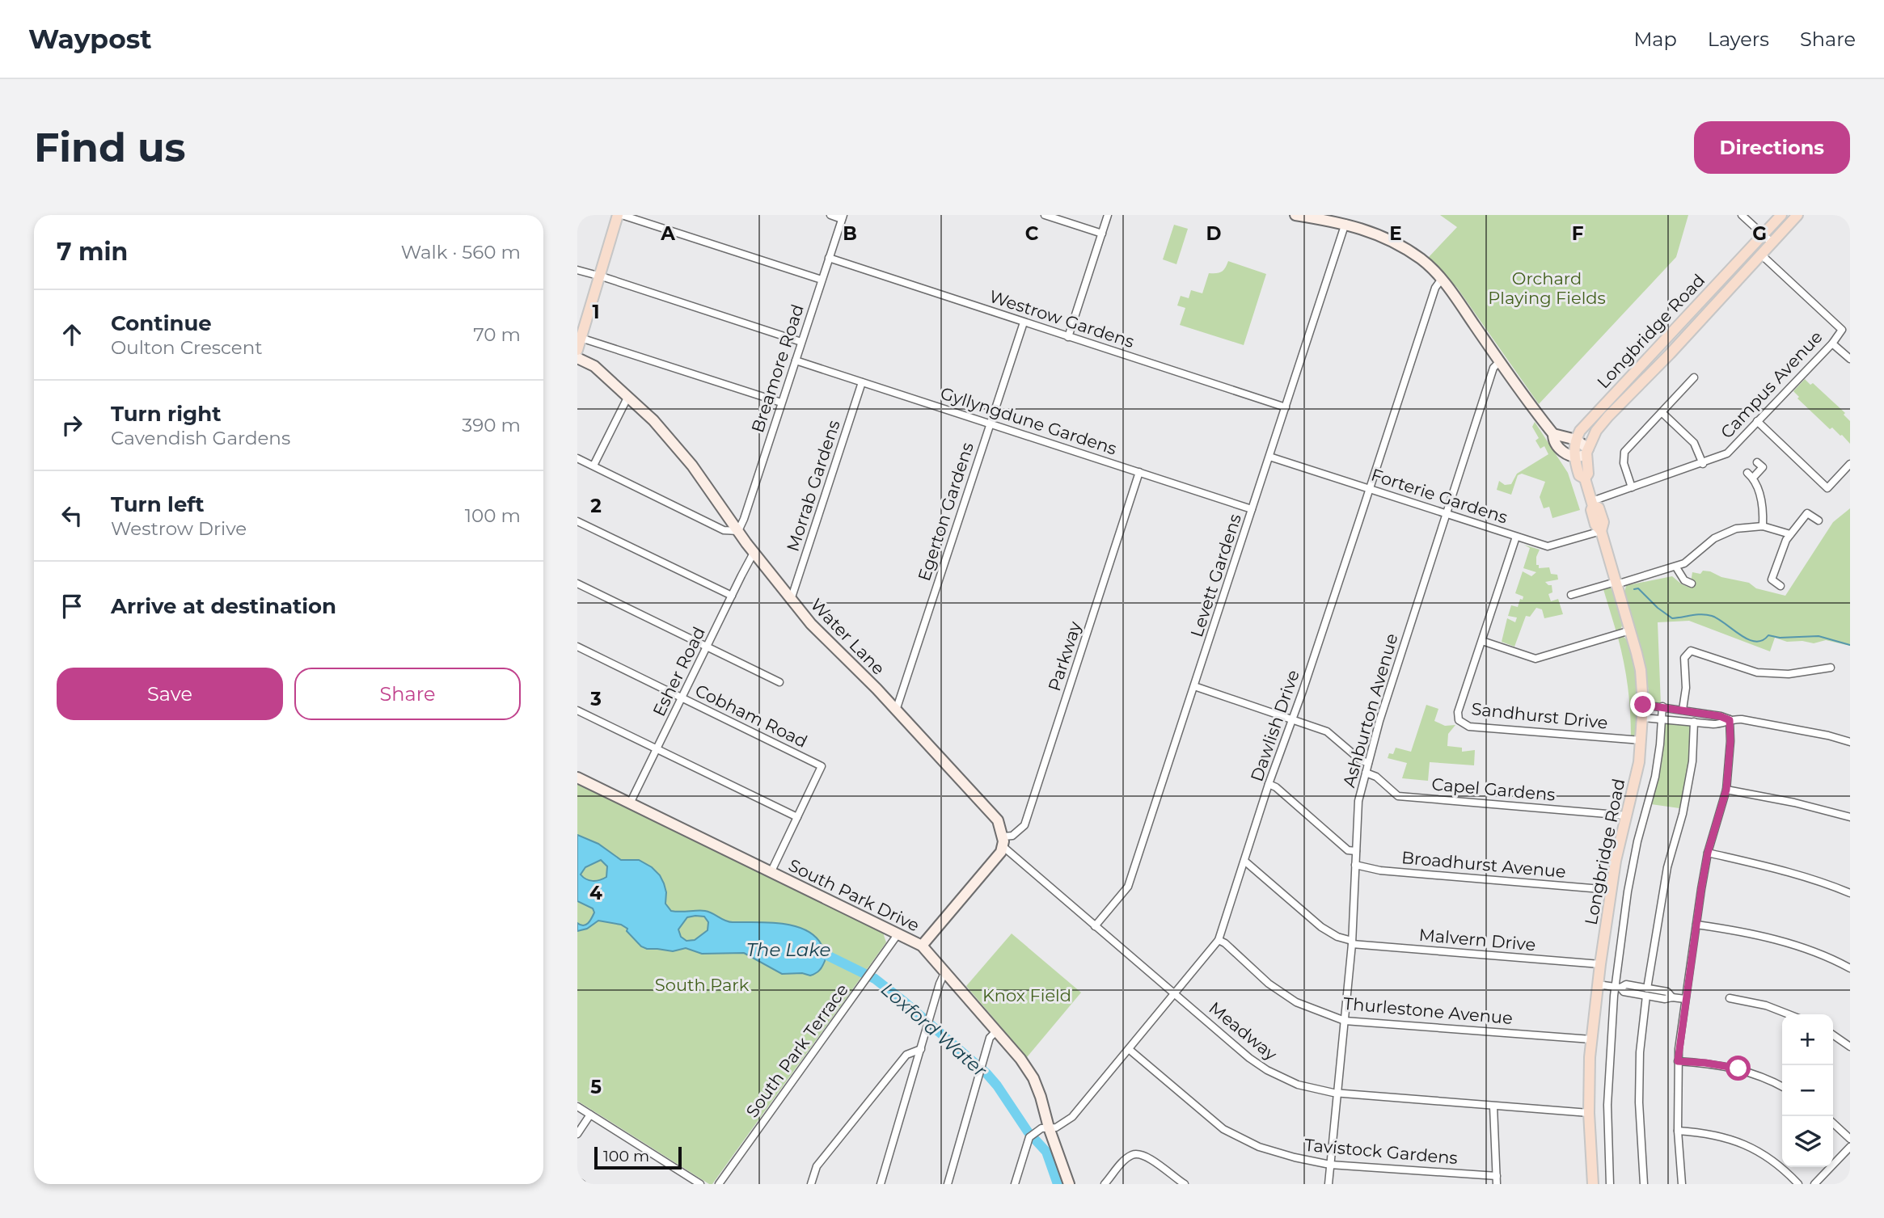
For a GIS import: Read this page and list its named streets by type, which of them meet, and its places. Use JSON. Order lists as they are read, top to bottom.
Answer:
{
  "streets": {
    "main road": ["Longbridge Road"],
    "street": [
      "Westrow Gardens",
      "Breamore Road",
      "Campus Avenue",
      "Gyllyngdune Gardens",
      "Morrab Gardens",
      "Forterie Gardens",
      "Egerton Gardens",
      "Levett Gardens",
      "Water Lane",
      "Parkway",
      "Esher Road",
      "Ashburton Avenue",
      "Cobham Road",
      "Sandhurst Drive",
      "Dawlish Drive",
      "Capel Gardens",
      "Broadhurst Avenue",
      "South Park Drive",
      "Malvern Drive",
      "Thurlestone Avenue",
      "Meadway",
      "South Park Terrace",
      "Tavistock Gardens"
    ]
  },
  "crossings": [
    ["Westrow Gardens", "Breamore Road"],
    ["Westrow Gardens", "Egerton Gardens"],
    ["Westrow Gardens", "Levett Gardens"],
    ["Longbridge Road", "Campus Avenue"],
    ["Longbridge Road", "Forterie Gardens"],
    ["Longbridge Road", "Sandhurst Drive"],
    ["Longbridge Road", "Capel Gardens"],
    ["Longbridge Road", "Broadhurst Avenue"],
    ["Longbridge Road", "Malvern Drive"],
    ["Longbridge Road", "Thurlestone Avenue"],
    ["Longbridge Road", "Meadway"],
    ["Breamore Road", "Gyllyngdune Gardens"],
    ["Breamore Road", "Water Lane"],
    ["Gyllyngdune Gardens", "Morrab Gardens"],
    ["Gyllyngdune Gardens", "Egerton Gardens"],
    ["Gyllyngdune Gardens", "Levett Gardens"],
    ["Gyllyngdune Gardens", "Parkway"],
    ["Morrab Gardens", "Water Lane"],
    ["Forterie Gardens", "Levett Gardens"],
    ["Forterie Gardens", "Ashburton Avenue"],
    ["Forterie Gardens", "Sandhurst Drive"],
    ["Forterie Gardens", "Dawlish Drive"],
    ["Egerton Gardens", "Water Lane"],
    ["Levett Gardens", "Meadway"],
    ["Water Lane", "Parkway"],
    ["Water Lane", "Esher Road"],
    ["Water Lane", "Meadway"],
    ["Parkway", "Meadway"],
    ["Esher Road", "Cobham Road"],
    ["Esher Road", "South Park Drive"],
    ["Ashburton Avenue", "Capel Gardens"],
    ["Ashburton Avenue", "Broadhurst Avenue"],
    ["Ashburton Avenue", "Malvern Drive"],
    ["Ashburton Avenue", "Thurlestone Avenue"],
    ["Ashburton Avenue", "Meadway"],
    ["Ashburton Avenue", "Tavistock Gardens"],
    ["Dawlish Drive", "South Park Drive"],
    ["Dawlish Drive", "Malvern Drive"],
    ["Dawlish Drive", "Thurlestone Avenue"],
    ["Dawlish Drive", "Meadway"],
    ["Dawlish Drive", "Tavistock Gardens"],
    ["South Park Drive", "South Park Terrace"]
  ],
  "water": ["The Lake", "Loxford Water"],
  "parks": ["Orchard Playing Fields", "South Park", "Knox Field"],
  "scale_bar": "100 m",
  "page": {
    "header": "Waypost",
    "nav": ["Map", "Layers", "Share"],
    "buttons": [
      "Directions",
      ["Save", "Share"]
    ],
    "title": "Find us",
    "heading": ["7 min", "Walk · 560 m"],
    "list": [
      ["Continue", "Oulton Crescent", "70 m"],
      ["Turn right", "Cavendish Gardens", "390 m"],
      ["Turn left", "Westrow Drive", "100 m"],
      "Arrive at destination"
    ],
    "map_buttons": ["+", "−"],
    "scale": "100 m"
  },
  "grid": {
    "columns": [
      "A",
      "B",
      "C",
      "D",
      "E",
      "F",
      "G"
    ],
    "rows": [
      "1",
      "2",
      "3",
      "4",
      "5"
    ]
  }
}
